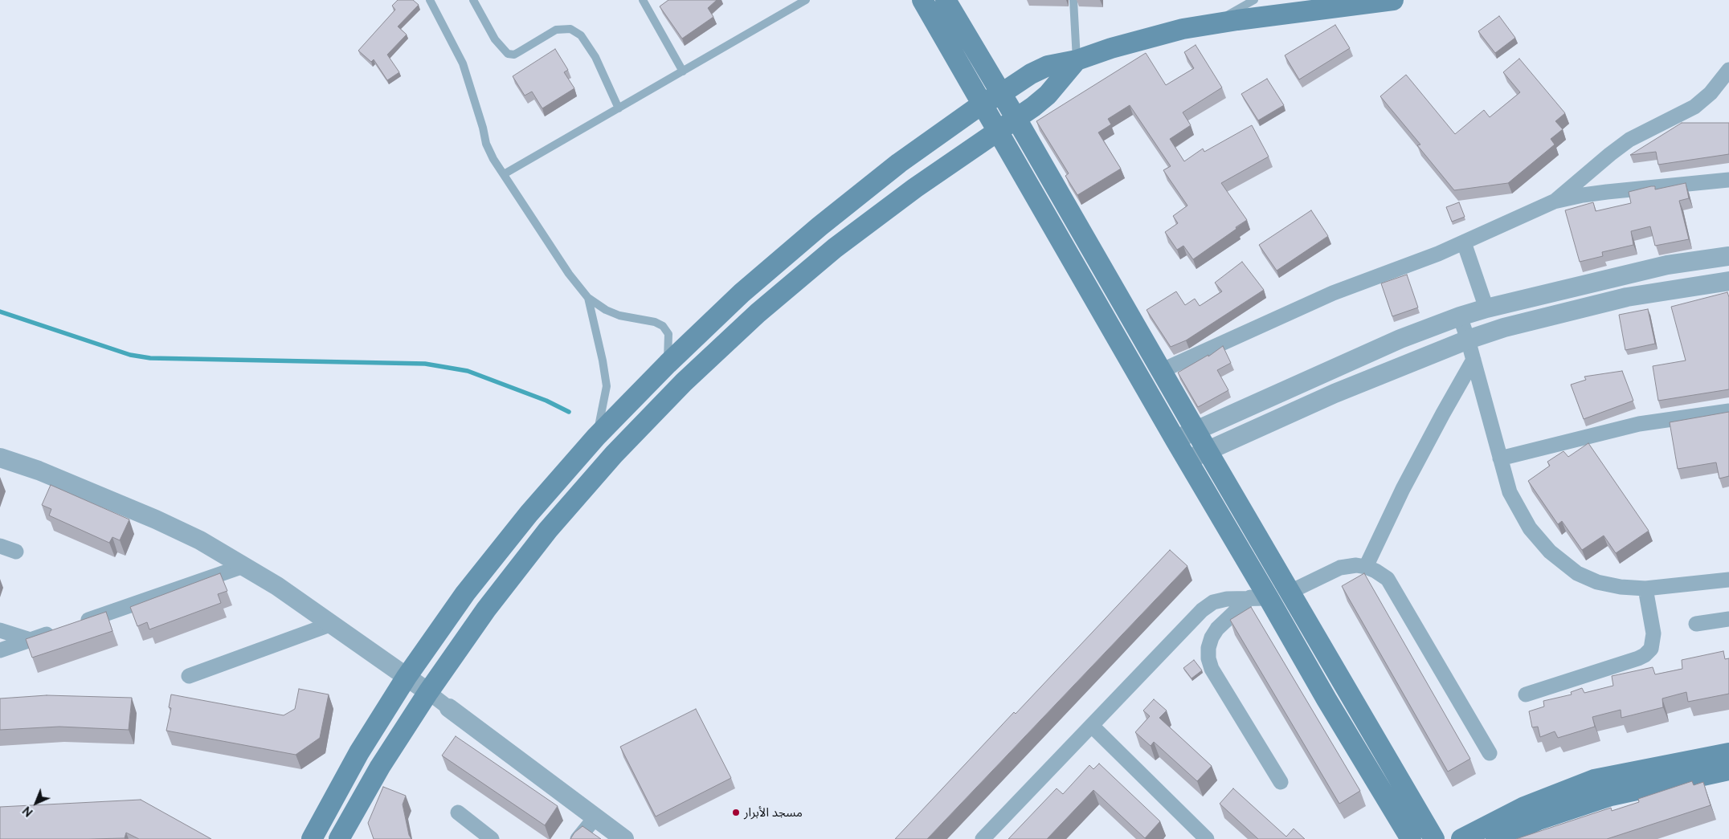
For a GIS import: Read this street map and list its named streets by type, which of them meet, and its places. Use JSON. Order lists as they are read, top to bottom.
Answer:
{
  "places": ["مسجد الأبرار"],
  "north": "bottom left"
}
